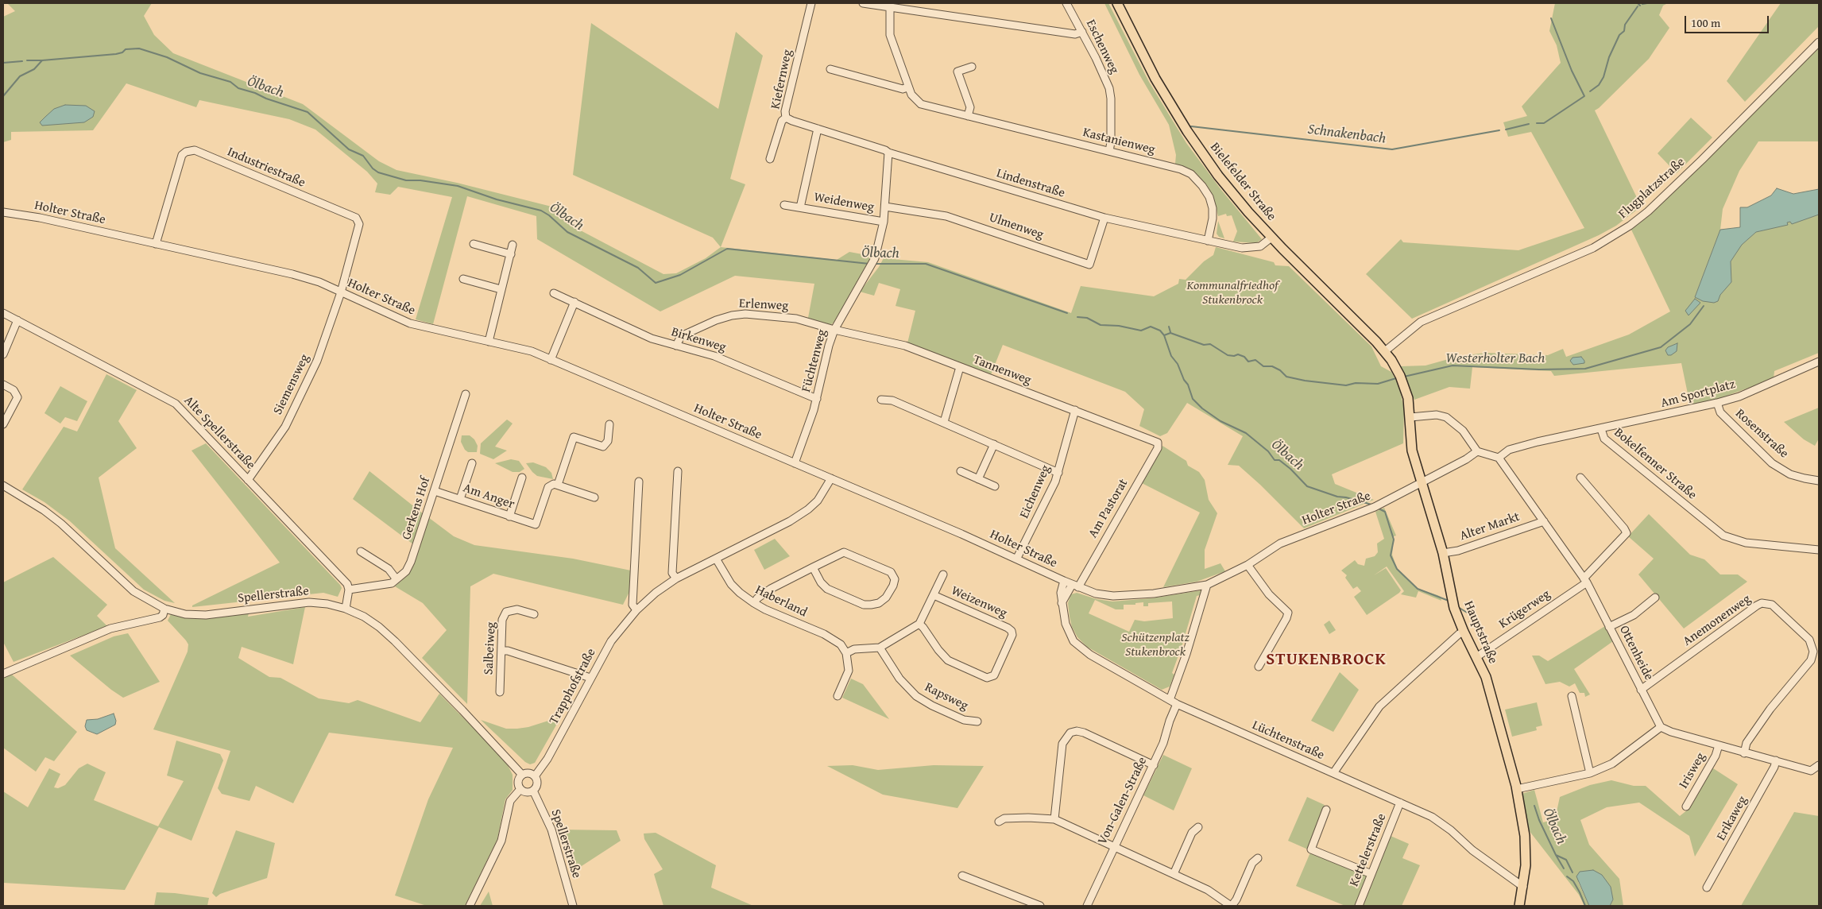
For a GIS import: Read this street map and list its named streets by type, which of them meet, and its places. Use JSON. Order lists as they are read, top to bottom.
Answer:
{
  "streets": {
    "main road": ["Bielefelder Straße", "Hauptstraße"],
    "street": [
      "Eschenweg",
      "Kiefernweg",
      "Kastanienweg",
      "Industriestraße",
      "Lindenstraße",
      "Flugplatzstraße",
      "Weidenweg",
      "Holter Straße",
      "Ulmenweg",
      "Erlenweg",
      "Birkenweg",
      "Füchtenweg",
      "Tannenweg",
      "Siemensweg",
      "Am Sportplatz",
      "Alte Spellerstraße",
      "Rosenstraße",
      "Bokelfenner Straße",
      "Eichenweg",
      "Am Anger",
      "Gerkens Hof",
      "Am Pastorat",
      "Alter Markt",
      "Spellerstraße",
      "Haberland",
      "Weizenweg",
      "Krügerweg",
      "Anemonenweg",
      "Salbeiweg",
      "Ottenheide",
      "Trapphofstraße",
      "Rapsweg",
      "Lüchtenstraße",
      "Irisweg",
      "Von-Galen-Straße",
      "Erikaweg",
      "Kettelerstraße"
    ]
  },
  "crossings": [
    ["Eschenweg", "Kastanienweg"],
    ["Kiefernweg", "Lindenstraße"],
    ["Kastanienweg", "Lindenstraße"],
    ["Industriestraße", "Holter Straße"],
    ["Industriestraße", "Siemensweg"],
    ["Bielefelder Straße", "Lindenstraße"],
    ["Bielefelder Straße", "Flugplatzstraße"],
    ["Bielefelder Straße", "Hauptstraße"],
    ["Lindenstraße", "Weidenweg"],
    ["Lindenstraße", "Ulmenweg"],
    ["Lindenstraße", "Füchtenweg"],
    ["Flugplatzstraße", "Hauptstraße"],
    ["Weidenweg", "Füchtenweg"],
    ["Holter Straße", "Füchtenweg"],
    ["Holter Straße", "Siemensweg"],
    ["Holter Straße", "Eichenweg"],
    ["Holter Straße", "Am Pastorat"],
    ["Holter Straße", "Hauptstraße"],
    ["Holter Straße", "Trapphofstraße"],
    ["Holter Straße", "Lüchtenstraße"],
    ["Ulmenweg", "Füchtenweg"],
    ["Erlenweg", "Birkenweg"],
    ["Erlenweg", "Füchtenweg"],
    ["Erlenweg", "Tannenweg"],
    ["Birkenweg", "Füchtenweg"],
    ["Füchtenweg", "Tannenweg"],
    ["Tannenweg", "Eichenweg"],
    ["Tannenweg", "Am Pastorat"],
    ["Siemensweg", "Alte Spellerstraße"],
    ["Am Sportplatz", "Rosenstraße"],
    ["Am Sportplatz", "Bokelfenner Straße"],
    ["Bokelfenner Straße", "Ottenheide"],
    ["Am Anger", "Gerkens Hof"],
    ["Alter Markt", "Hauptstraße"],
    ["Alter Markt", "Ottenheide"],
    ["Spellerstraße", "Trapphofstraße"],
    ["Haberland", "Trapphofstraße"],
    ["Krügerweg", "Hauptstraße"],
    ["Krügerweg", "Ottenheide"],
    ["Anemonenweg", "Ottenheide"],
    ["Hauptstraße", "Lüchtenstraße"],
    ["Lüchtenstraße", "Von-Galen-Straße"],
    ["Lüchtenstraße", "Kettelerstraße"]
  ],
  "districts": ["STUKENBROCK"],
  "water": ["Ölbach", "Schnakenbach", "Westerholter Bach"],
  "parks": ["Kommunalfriedhof Stukenbrock", "Schützenplatz Stukenbrock"],
  "scale_bar": "100 m"
}
